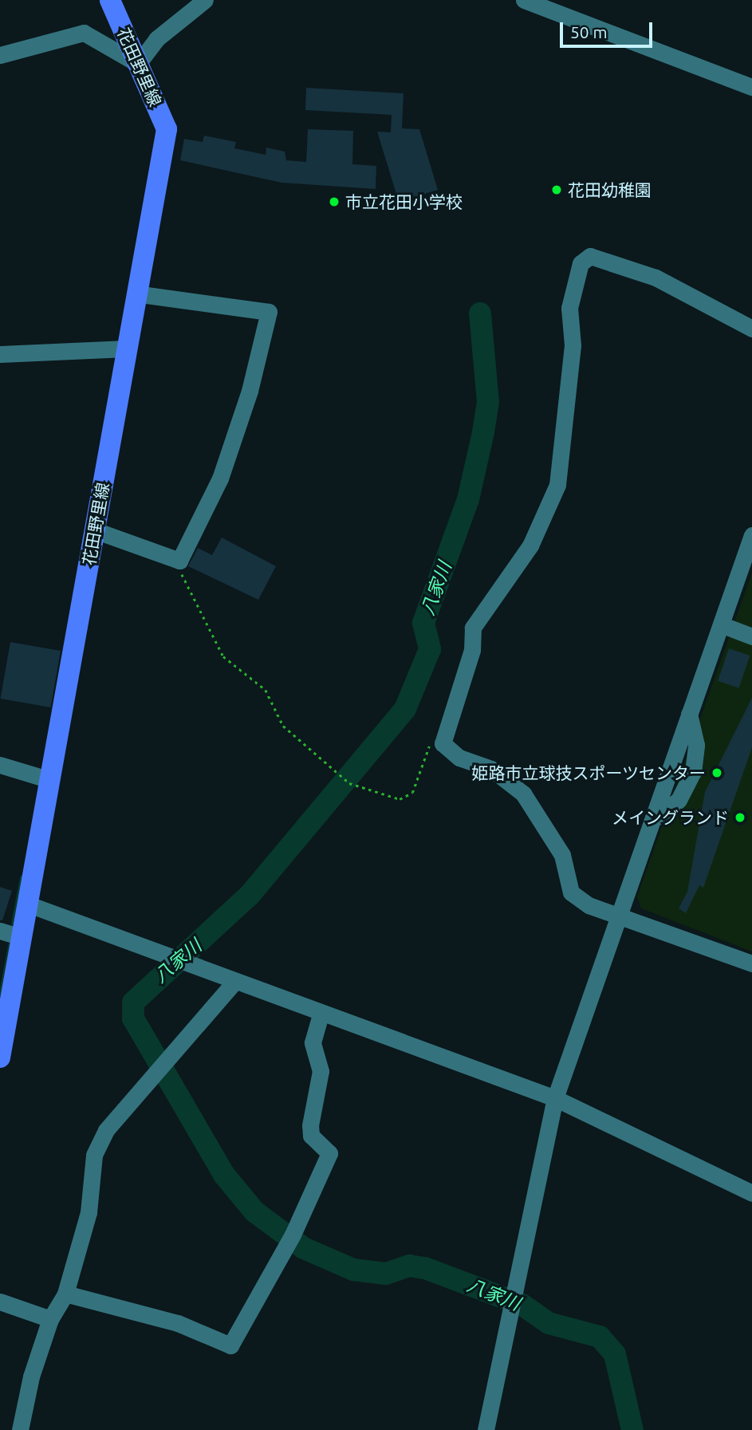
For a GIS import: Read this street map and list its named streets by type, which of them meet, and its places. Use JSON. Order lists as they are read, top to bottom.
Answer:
{
  "streets": {
    "main road": ["花田野里線"]
  },
  "water": ["八家川"],
  "places": [
    "花田幼稚園",
    "市立花田小学校",
    "姫路市立球技スポーツセンター",
    "メイングランド"
  ],
  "scale_bar": "50 m"
}
